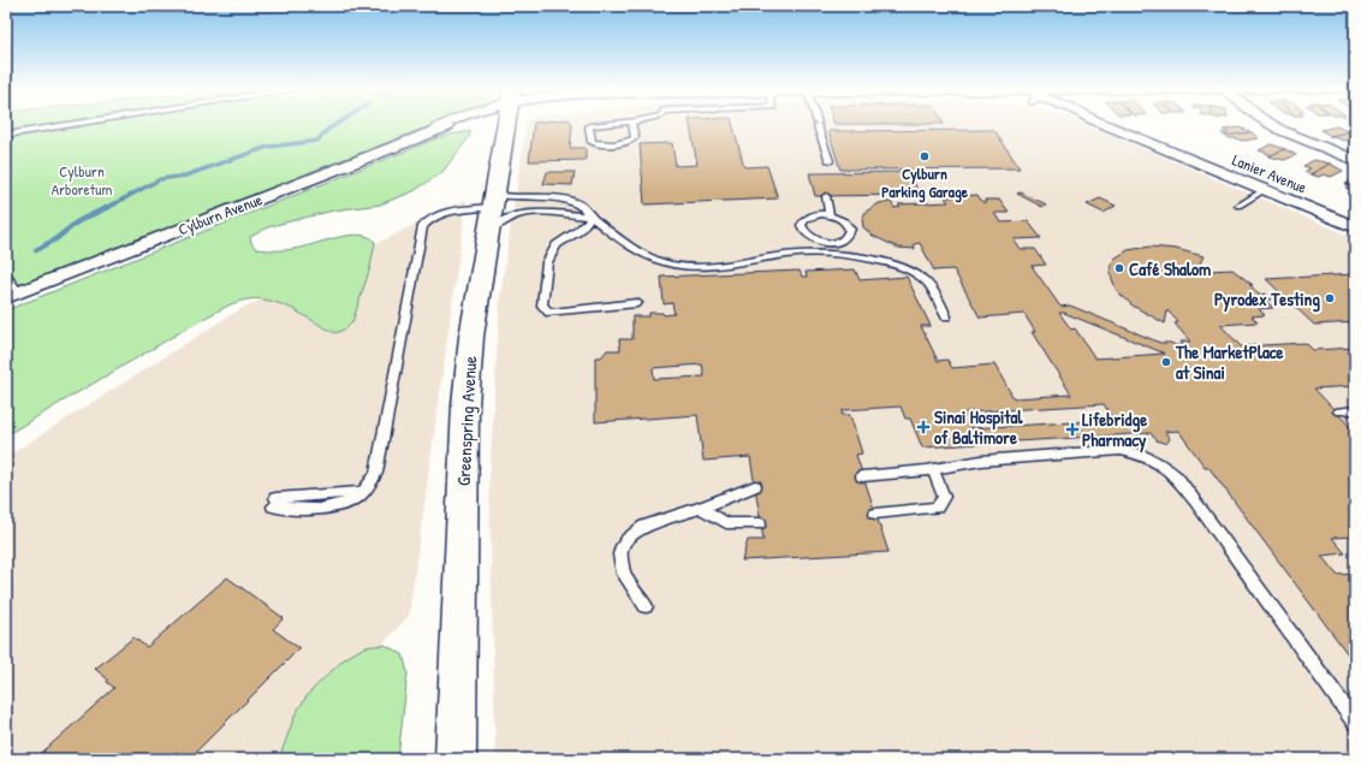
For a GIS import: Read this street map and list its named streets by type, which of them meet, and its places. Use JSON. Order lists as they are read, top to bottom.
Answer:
{
  "streets": {
    "main road": ["Greenspring Avenue"],
    "street": ["Lanier Avenue", "Cylburn Avenue"]
  },
  "parks": ["Cylburn Arboretum"],
  "places": {
    "other": [
      "Cylburn Parking Garage",
      "Café Shalom",
      "Pyrodex Testing",
      "The MarketPlace at Sinai"
    ],
    "health": ["Sinai Hospital of Baltimore", "Lifebridge Pharmacy"]
  }
}
